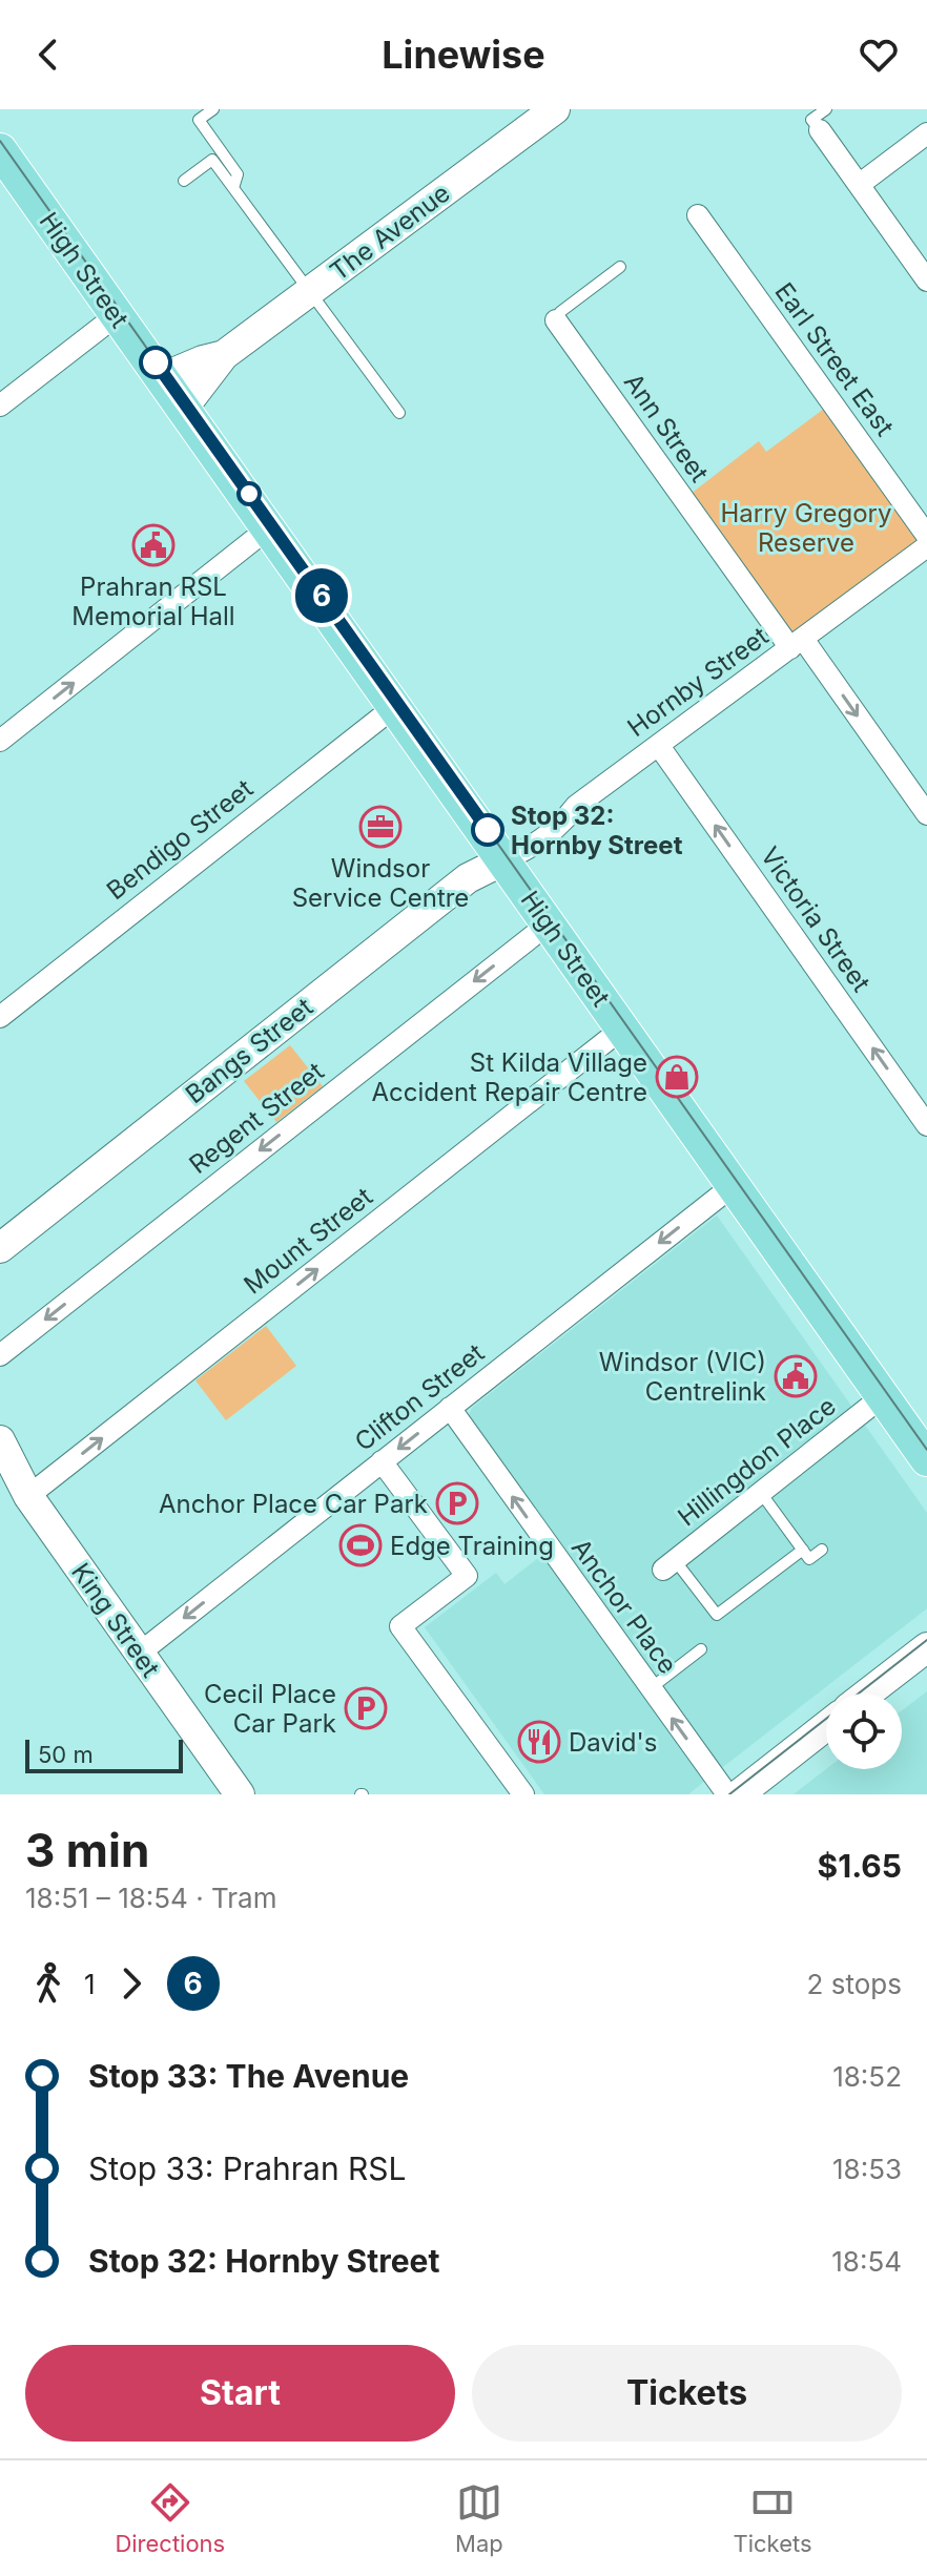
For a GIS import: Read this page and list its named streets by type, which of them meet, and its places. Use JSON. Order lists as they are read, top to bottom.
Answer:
{
  "streets": {
    "main road": ["High Street"],
    "street": [
      "The Avenue",
      "Earl Street East",
      "Ann Street",
      "Hornby Street",
      "Bendigo Street",
      "Victoria Street",
      "Bangs Street",
      "Regent Street",
      "Mount Street",
      "Clifton Street",
      "Hillingdon Place",
      "Anchor Place",
      "King Street"
    ]
  },
  "crossings": [
    ["The Avenue", "High Street"],
    ["High Street", "Hornby Street"],
    ["High Street", "Bendigo Street"],
    ["High Street", "Bangs Street"],
    ["High Street", "Regent Street"],
    ["High Street", "Mount Street"],
    ["High Street", "Clifton Street"],
    ["High Street", "Hillingdon Place"],
    ["Earl Street East", "Hornby Street"],
    ["Ann Street", "Hornby Street"],
    ["Hornby Street", "Victoria Street"],
    ["Hornby Street", "Bangs Street"],
    ["Mount Street", "King Street"],
    ["Clifton Street", "Anchor Place"],
    ["Clifton Street", "King Street"]
  ],
  "one_way": [
    "Victoria Street",
    "Regent Street",
    "Mount Street",
    "Clifton Street",
    "Anchor Place"
  ],
  "parks": ["Harry Gregory Reserve"],
  "places": {
    "public building": ["Prahran RSL Memorial Hall", "Windsor (VIC) Centrelink"],
    "office": ["Windsor Service Centre"],
    "other": ["Stop 32: Hornby Street"],
    "shop": ["St Kilda Village Accident Repair Centre"],
    "parking": ["Anchor Place Car Park", "Cecil Place Car Park"],
    "sports": ["Edge Training"],
    "restaurant": ["David's"]
  },
  "lines": ["tram line 6"],
  "scale_bar": "50 m",
  "page": {
    "header": "Linewise",
    "on_map": "6",
    "scale": "50 m",
    "heading": ["3 min", "18:51 – 18:54 · Tram", "$1.65"],
    "legs": ["1", "6", "2 stops"],
    "list": [
      {
        "name": "Stop 33: The Avenue",
        "value": "18:52"
      },
      {
        "name": "Stop 33: Prahran RSL",
        "value": "18:53"
      },
      {
        "name": "Stop 32: Hornby Street",
        "value": "18:54"
      }
    ],
    "buttons": ["Start", "Tickets"],
    "tabs": ["Directions", "Map", "Tickets"]
  }
}
